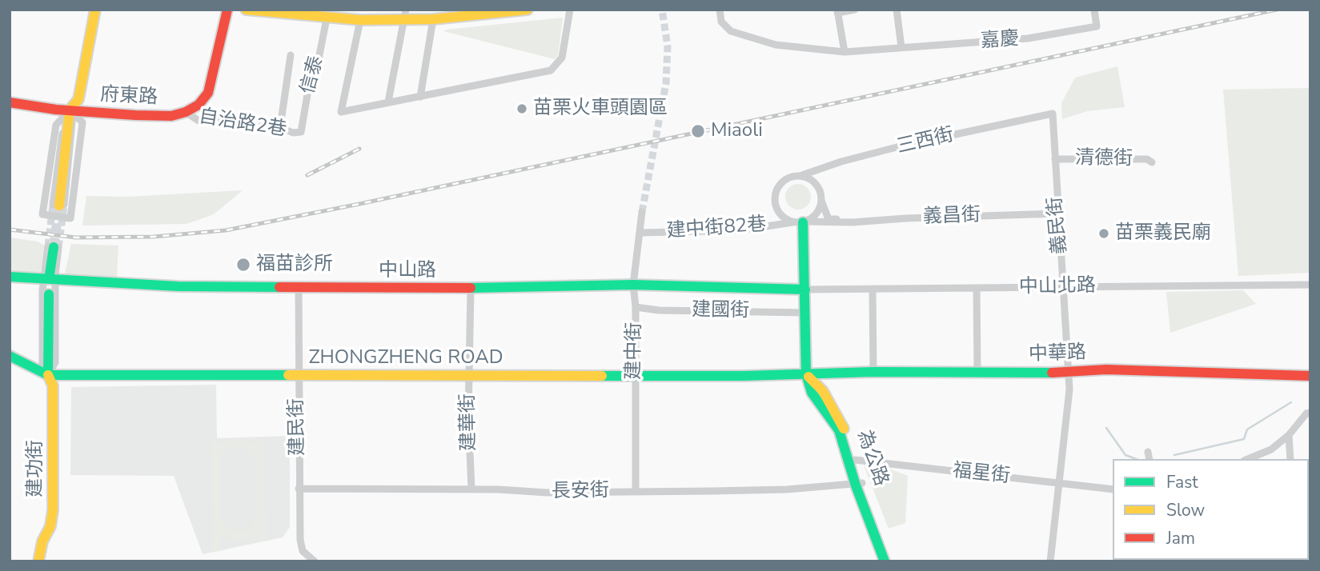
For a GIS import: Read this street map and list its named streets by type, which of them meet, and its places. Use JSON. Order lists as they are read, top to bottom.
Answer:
{
  "streets": {
    "street": [
      "嘉慶",
      "信泰",
      "府東路",
      "自治路2巷",
      "三西街",
      "清德街",
      "義昌街",
      "義民街",
      "建中街82巷",
      "中山路",
      "中山北路",
      "建國街",
      "建中街",
      "中華路",
      "ZHONGZHENG ROAD",
      "建華街",
      "建民街",
      "為公路",
      "建功街",
      "福星街",
      "長安街"
    ]
  },
  "crossings": [
    ["信泰", "自治路2巷"],
    ["府東路", "自治路2巷"],
    ["三西街", "義昌街"],
    ["三西街", "義民街"],
    ["三西街", "建中街82巷"],
    ["清德街", "義民街"],
    ["義昌街", "義民街"],
    ["義昌街", "建中街82巷"],
    ["義民街", "中山北路"],
    ["義民街", "中華路"],
    ["義民街", "福星街"],
    ["建中街82巷", "建中街"],
    ["中山路", "中山北路"],
    ["中山路", "建中街"],
    ["中山路", "建華街"],
    ["中山路", "建民街"],
    ["建國街", "建中街"],
    ["建中街", "ZHONGZHENG ROAD"],
    ["建中街", "長安街"],
    ["中華路", "ZHONGZHENG ROAD"],
    ["中華路", "為公路"],
    ["ZHONGZHENG ROAD", "建華街"],
    ["ZHONGZHENG ROAD", "建民街"],
    ["ZHONGZHENG ROAD", "為公路"],
    ["ZHONGZHENG ROAD", "建功街"],
    ["建華街", "長安街"],
    ["建民街", "長安街"],
    ["為公路", "福星街"],
    ["為公路", "長安街"]
  ],
  "places": [
    "苗栗火車頭園區",
    "Miaoli",
    "苗栗義民廟",
    "福苗診所"
  ],
  "legend": ["Fast", "Slow", "Jam"]
}
